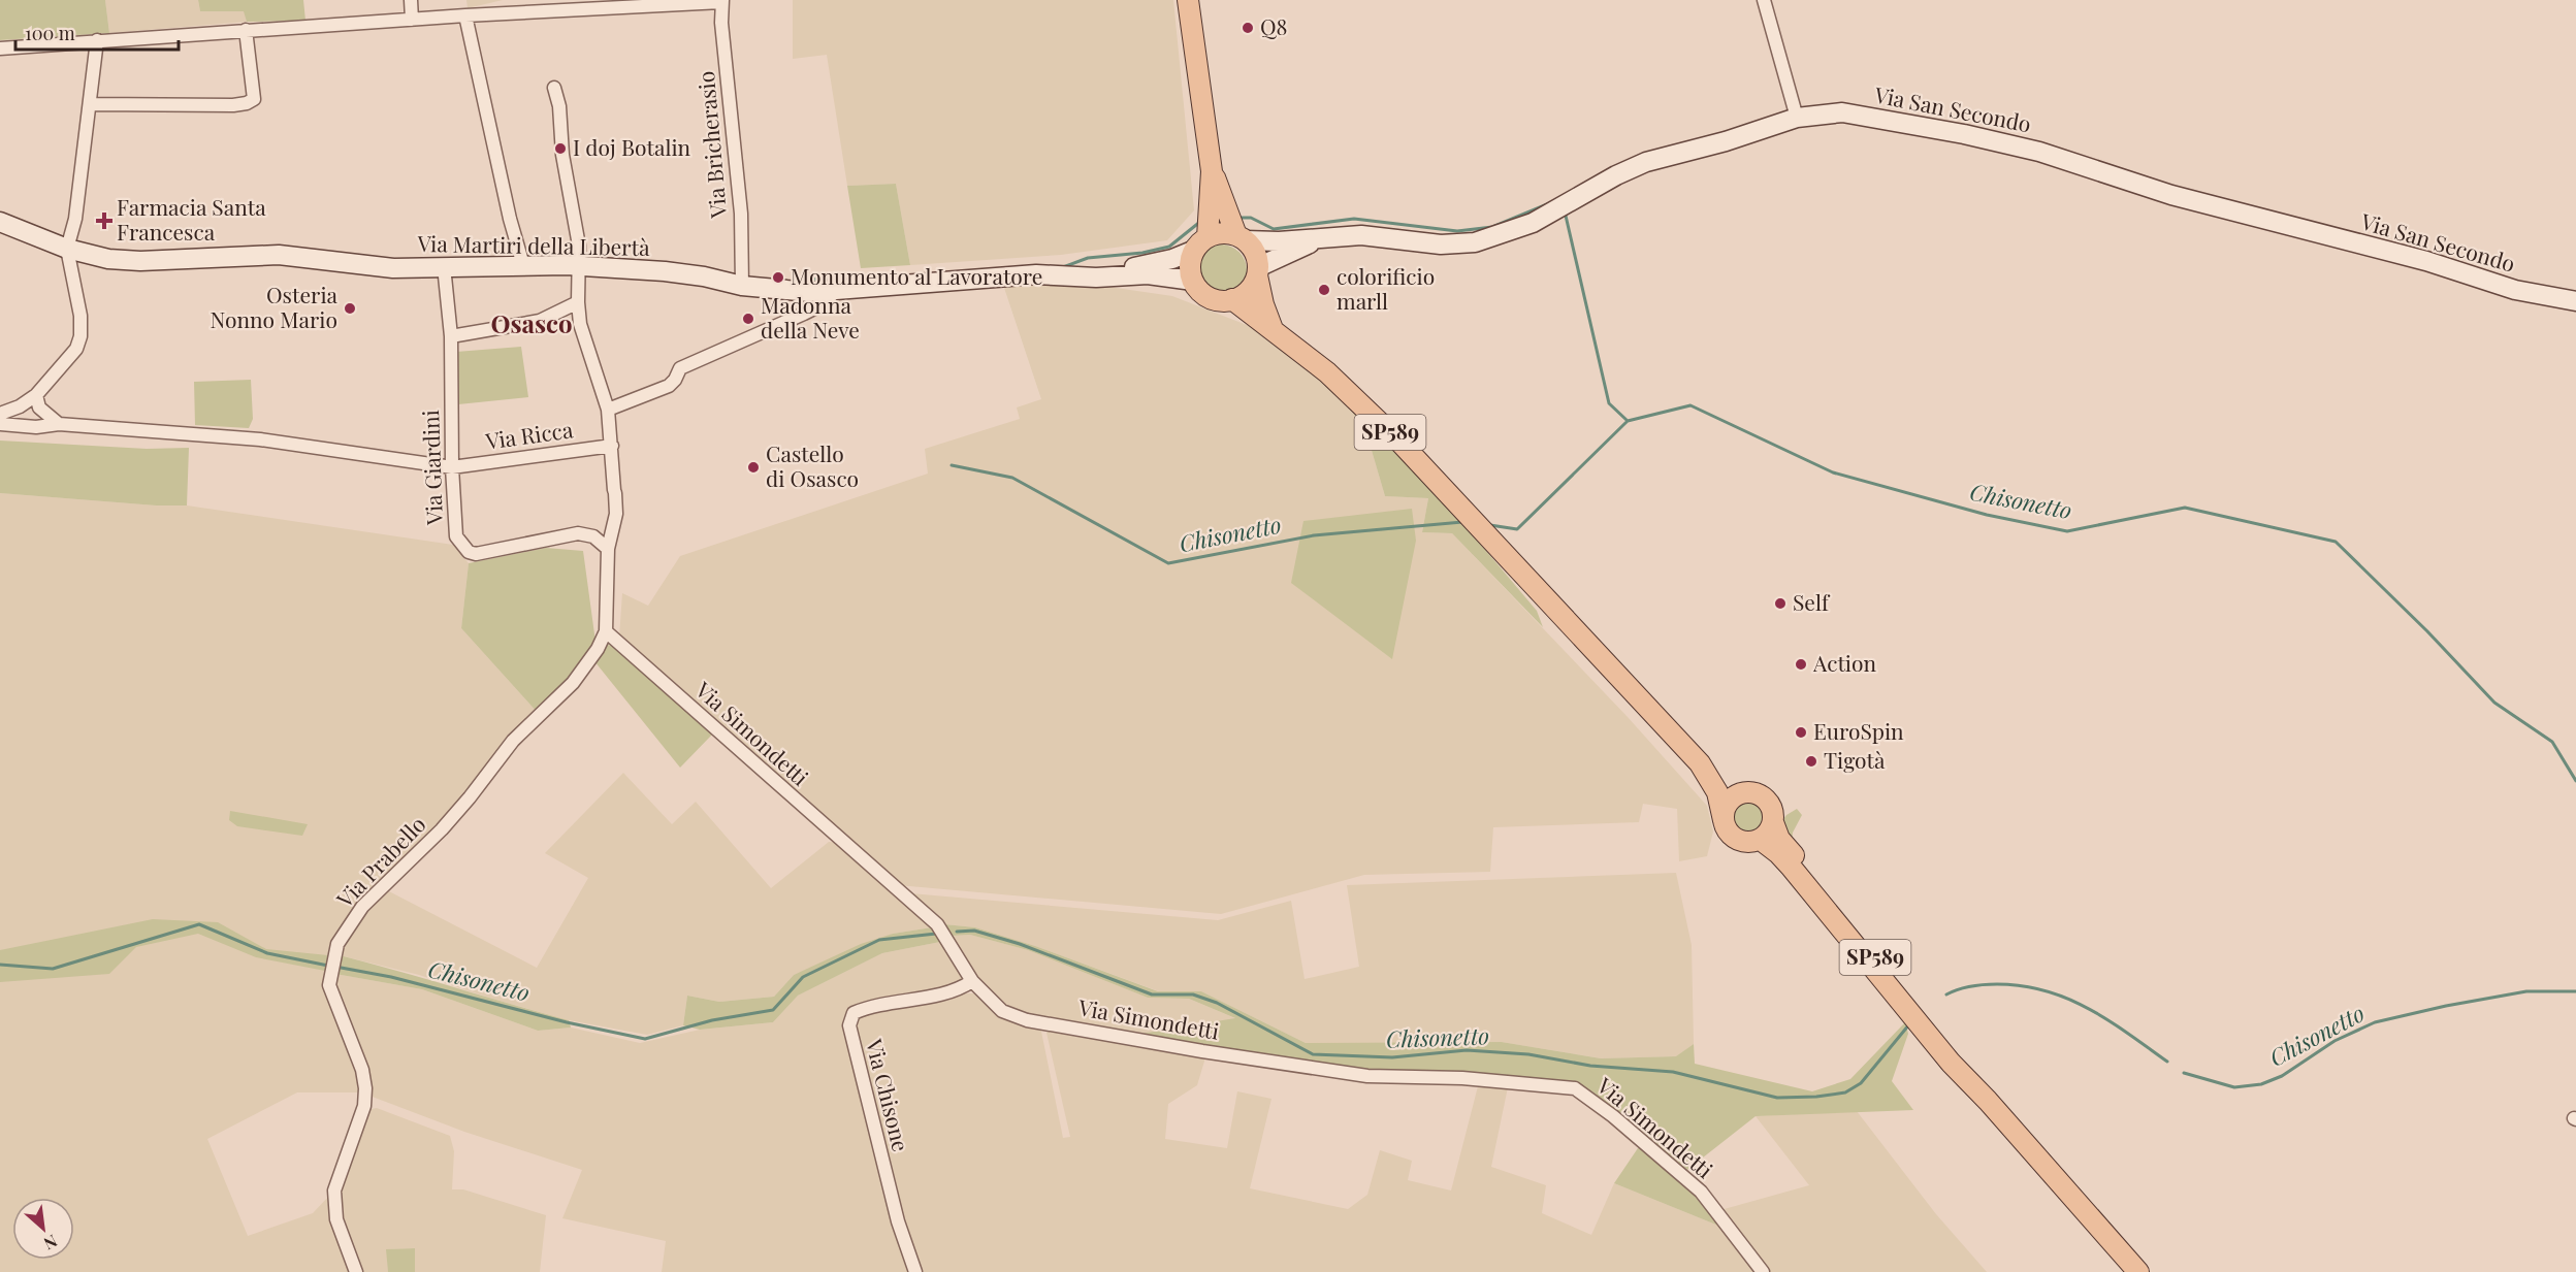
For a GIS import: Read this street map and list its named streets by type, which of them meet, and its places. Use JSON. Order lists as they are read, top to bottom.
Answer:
{
  "streets": {
    "main road": ["SP589"],
    "street": [
      "Via San Secondo",
      "Via Bricherasio",
      "Via Martiri della Libertà",
      "Via Ricca",
      "Via Giardini",
      "Via Simondetti",
      "Via Prabello",
      "Via Chisone"
    ]
  },
  "crossings": [
    ["Via San Secondo", "SP589"],
    ["Via Bricherasio", "Via Martiri della Libertà"],
    ["Via Martiri della Libertà", "Via Giardini"],
    ["Via Ricca", "Via Giardini"],
    ["Via Simondetti", "Via Prabello"],
    ["Via Simondetti", "Via Chisone"]
  ],
  "districts": ["Osasco"],
  "water": ["Chisonetto"],
  "places": {
    "other": [
      "Q8",
      "I doj Botalin",
      "Monumento al Lavoratore",
      "colorificio marll",
      "Osteria Nonno Mario",
      "Madonna della Neve",
      "Castello di Osasco",
      "Self",
      "Action",
      "EuroSpin",
      "Tigotà"
    ],
    "health": ["Farmacia Santa Francesca"]
  },
  "scale_bar": "100 m",
  "north": "bottom right"
}
